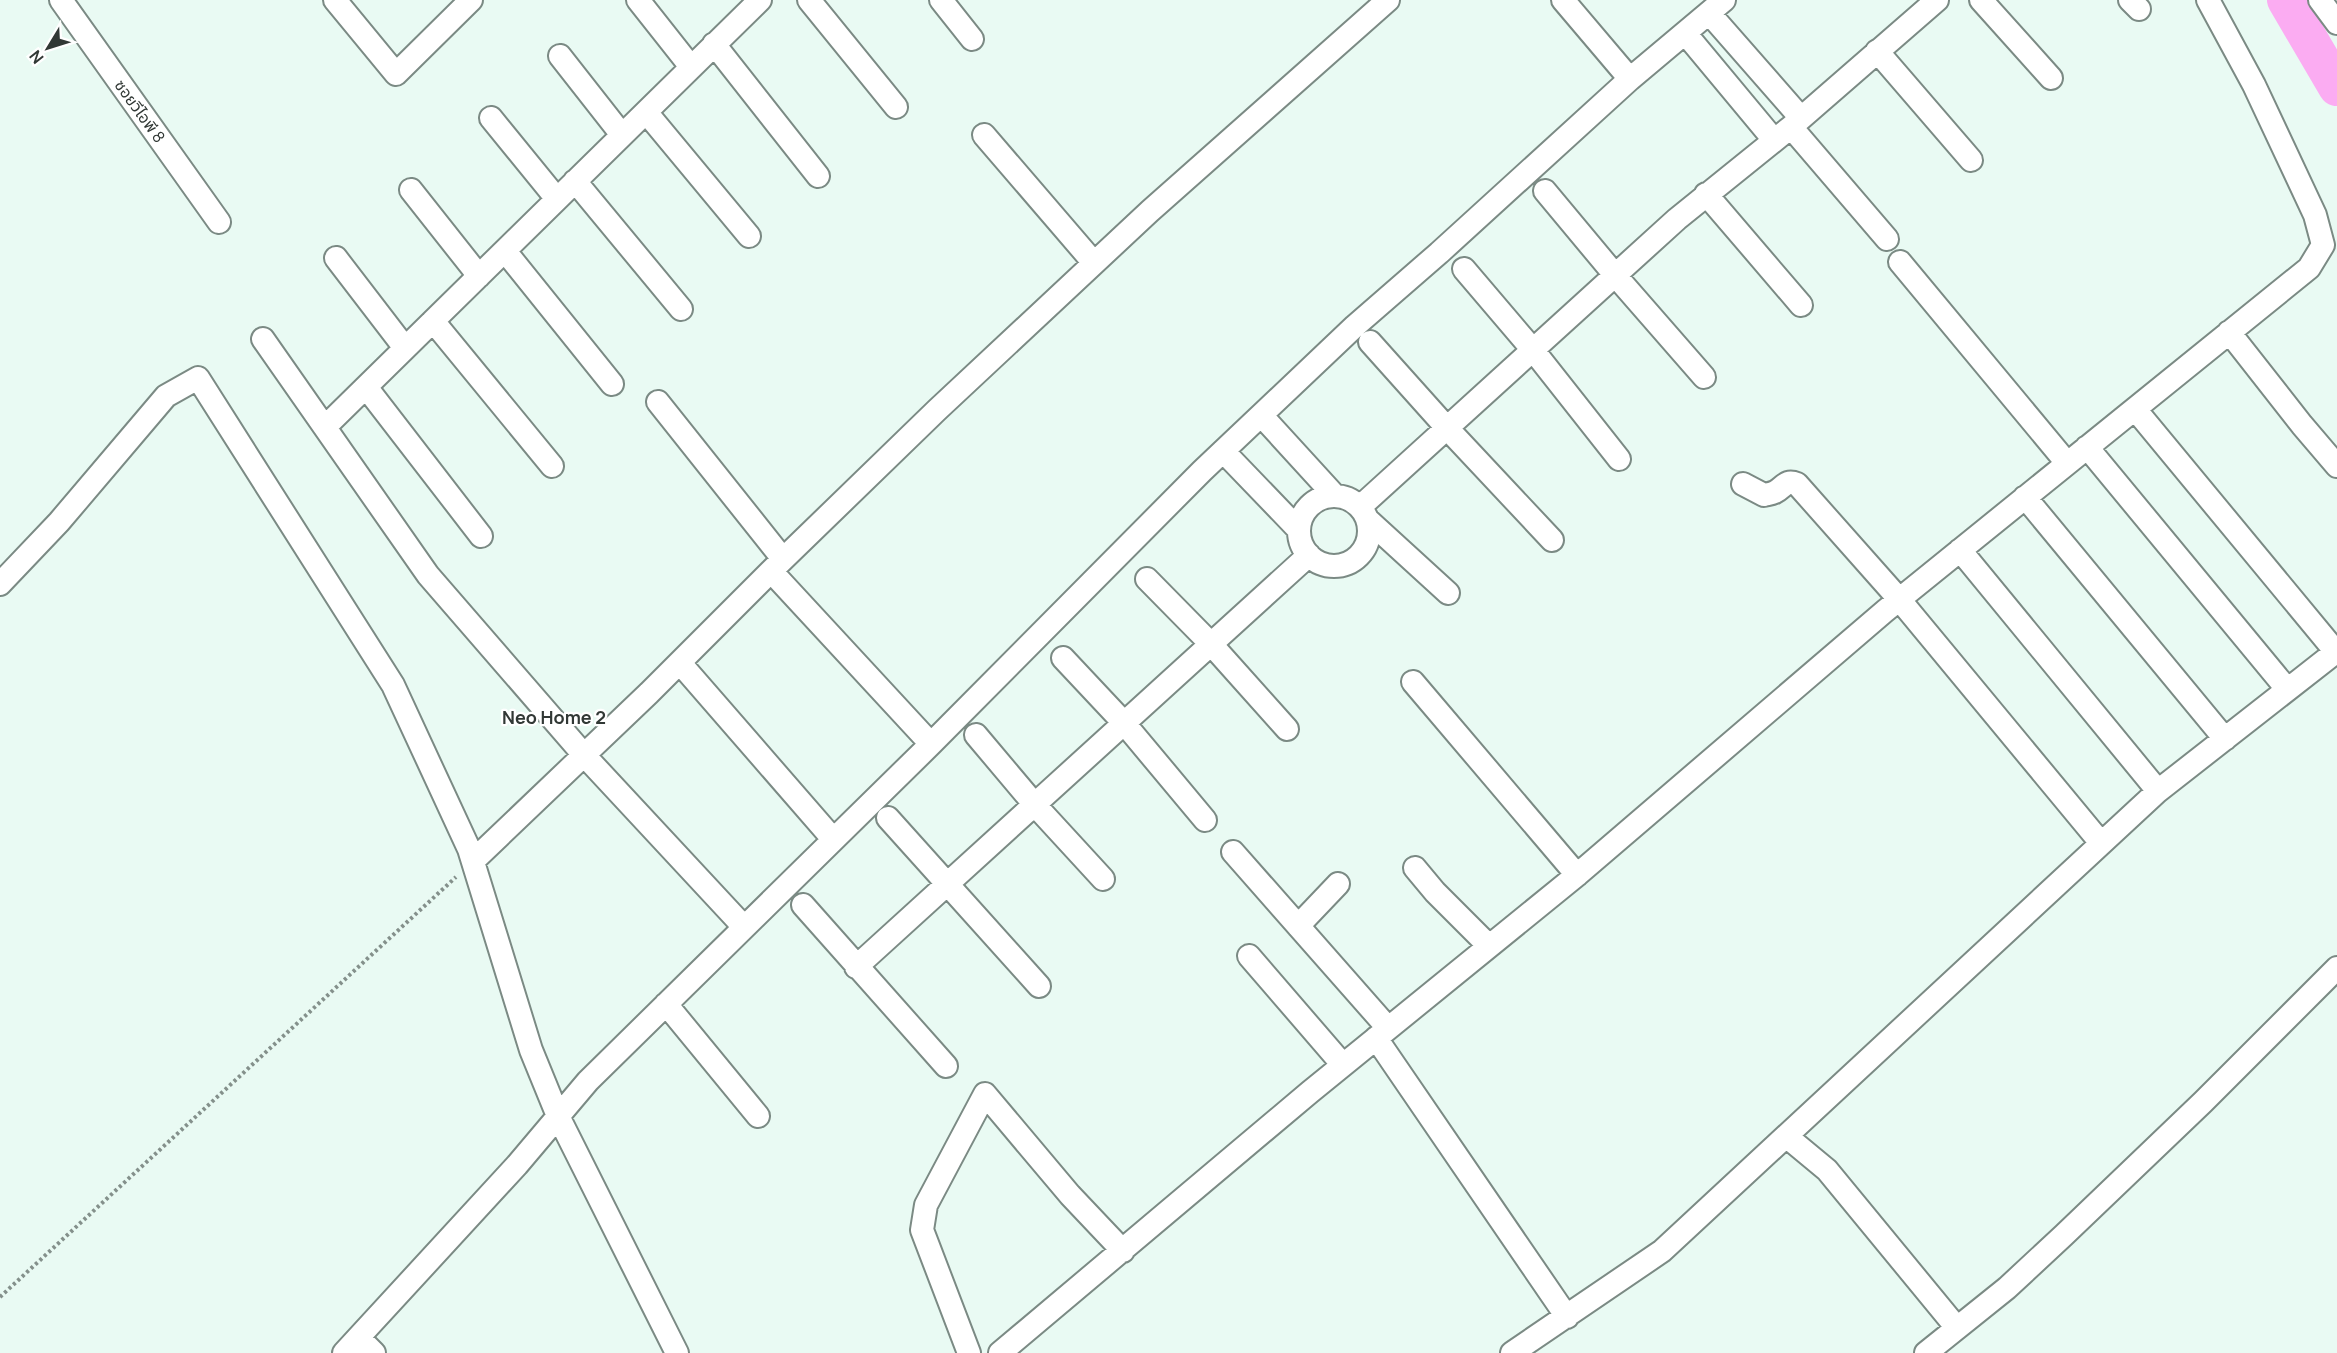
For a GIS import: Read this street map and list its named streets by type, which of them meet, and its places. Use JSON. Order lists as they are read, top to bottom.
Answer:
{
  "streets": {
    "street": ["ซอยวีไอพี 8"]
  },
  "districts": ["Neo Home 2"],
  "north": "bottom left"
}
